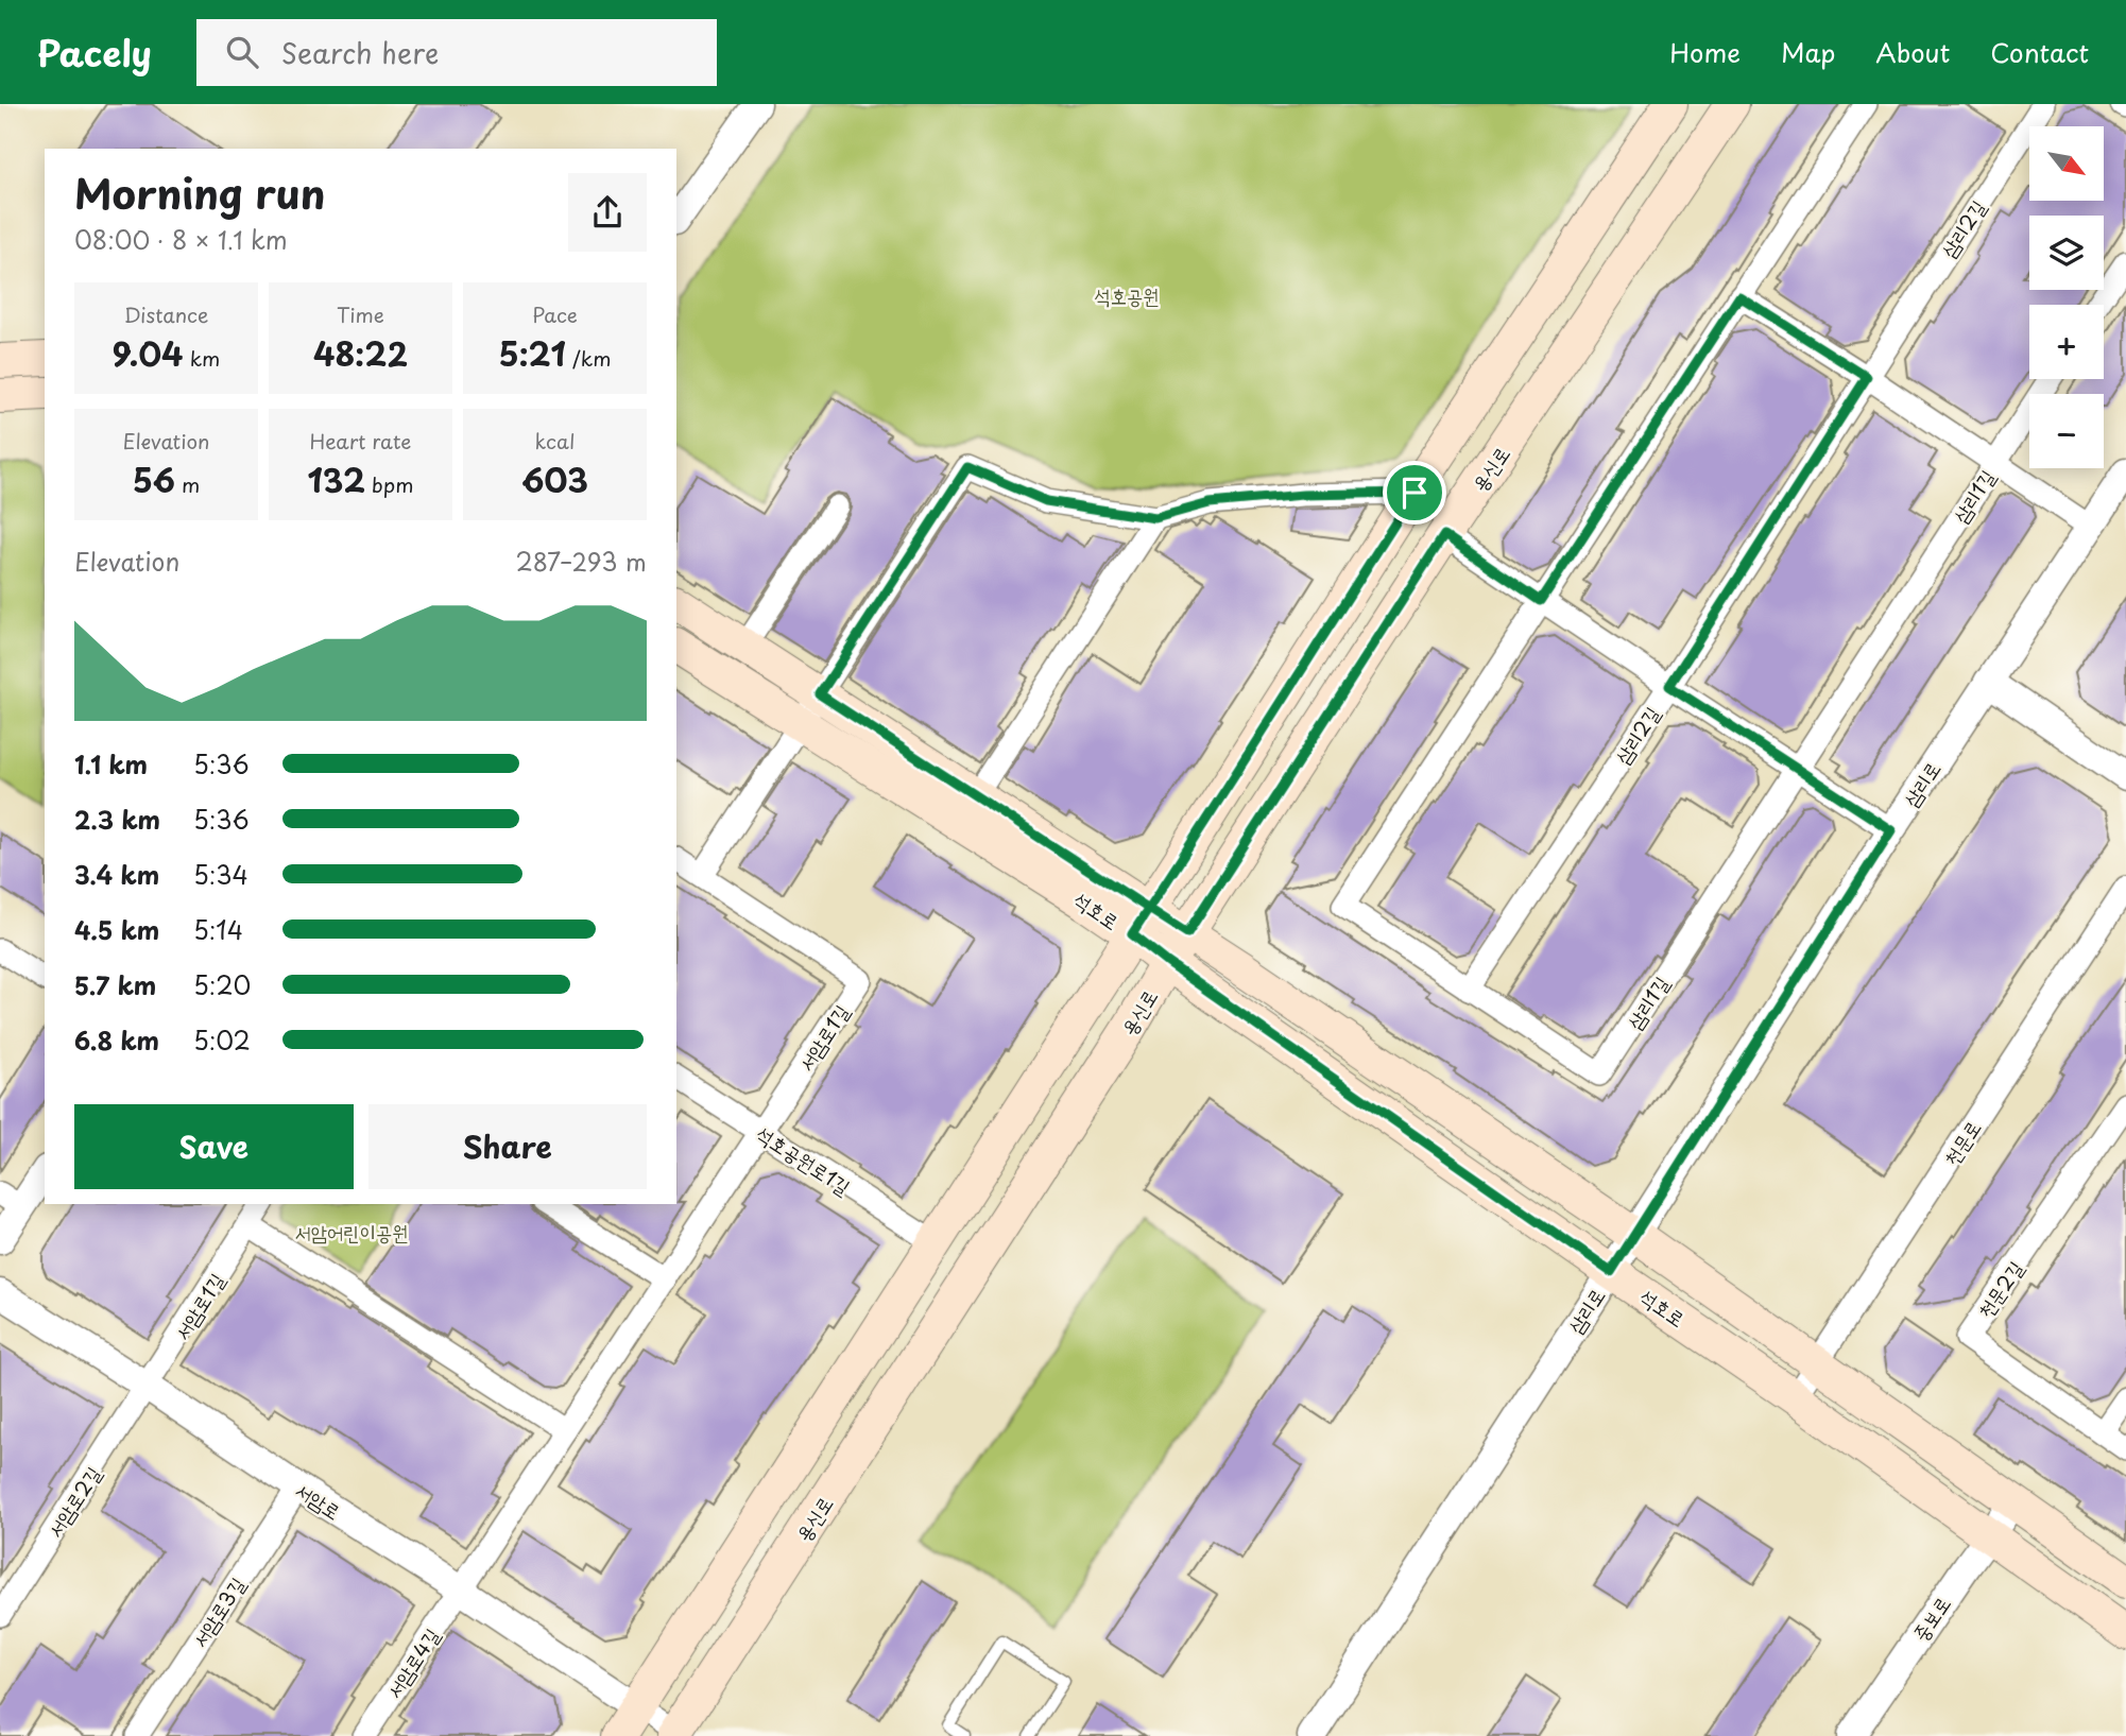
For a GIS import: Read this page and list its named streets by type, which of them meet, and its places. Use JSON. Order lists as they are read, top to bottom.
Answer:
{
  "streets": {
    "main road": ["용신로", "석호로"],
    "street": [
      "삼리2길",
      "삼리1길",
      "삼리로",
      "서암로1길",
      "천문로",
      "석호공원로1길",
      "천문2길",
      "서암로",
      "서암로2길",
      "서암로3길",
      "중보로",
      "서암로4길"
    ]
  },
  "crossings": [
    ["삼리2길", "삼리1길"],
    ["용신로", "석호로"],
    ["삼리로", "석호로"],
    ["석호로", "천문로"],
    ["석호로", "중보로"],
    ["서암로1길", "석호공원로1길"],
    ["서암로1길", "서암로"],
    ["서암로1길", "서암로2길"],
    ["서암로1길", "서암로4길"],
    ["서암로", "서암로2길"],
    ["서암로", "서암로3길"],
    ["서암로", "서암로4길"]
  ],
  "parks": ["석호공원", "서암어린이공원"],
  "north": "bottom right",
  "page": {
    "header": "Pacely",
    "search": "Search here",
    "nav": [
      "Home",
      "Map",
      "About",
      "Contact"
    ],
    "map_buttons": ["+", "−"],
    "heading": ["Morning run", "08:00 · 8 × 1.1 km"],
    "stats": [
      ["Distance", "9.04 km"],
      ["Time", "48:22"],
      ["Pace", "5:21 /km"],
      ["Elevation", "56 m"],
      ["Heart rate", "132 bpm"],
      ["kcal", "603"]
    ],
    "chart": ["Elevation", "287–293 m"],
    "list": [
      {
        "name": "1.1 km",
        "note": "5:36"
      },
      {
        "name": "2.3 km",
        "note": "5:36"
      },
      {
        "name": "3.4 km",
        "note": "5:34"
      },
      {
        "name": "4.5 km",
        "note": "5:14"
      },
      {
        "name": "5.7 km",
        "note": "5:20"
      },
      {
        "name": "6.8 km",
        "note": "5:02"
      }
    ],
    "buttons": ["Save", "Share"]
  }
}
